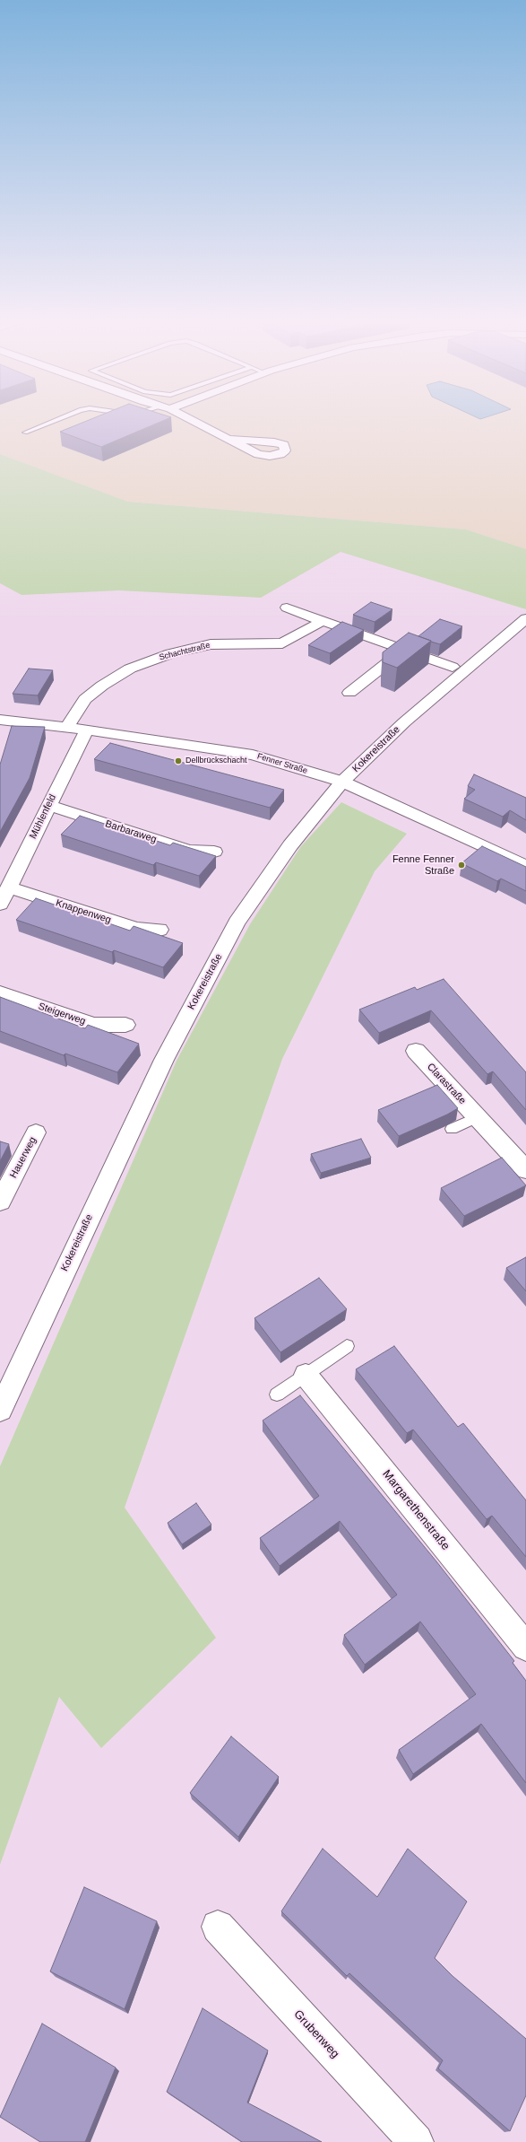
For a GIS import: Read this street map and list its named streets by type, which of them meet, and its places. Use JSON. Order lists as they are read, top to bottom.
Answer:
{
  "streets": {
    "street": [
      "Schachtstraße",
      "Kokereistraße",
      "Fenner Straße",
      "Mühlenfeld",
      "Barbaraweg",
      "Knappenweg",
      "Steigerweg",
      "Clarastraße",
      "Hauerweg",
      "Margarethenstraße",
      "Grubenweg"
    ]
  },
  "crossings": [
    ["Schachtstraße", "Fenner Straße"],
    ["Kokereistraße", "Fenner Straße"],
    ["Fenner Straße", "Mühlenfeld"],
    ["Mühlenfeld", "Barbaraweg"],
    ["Mühlenfeld", "Knappenweg"]
  ],
  "places": ["Dellbrückschacht", "Fenne Fenner Straße"]
}
